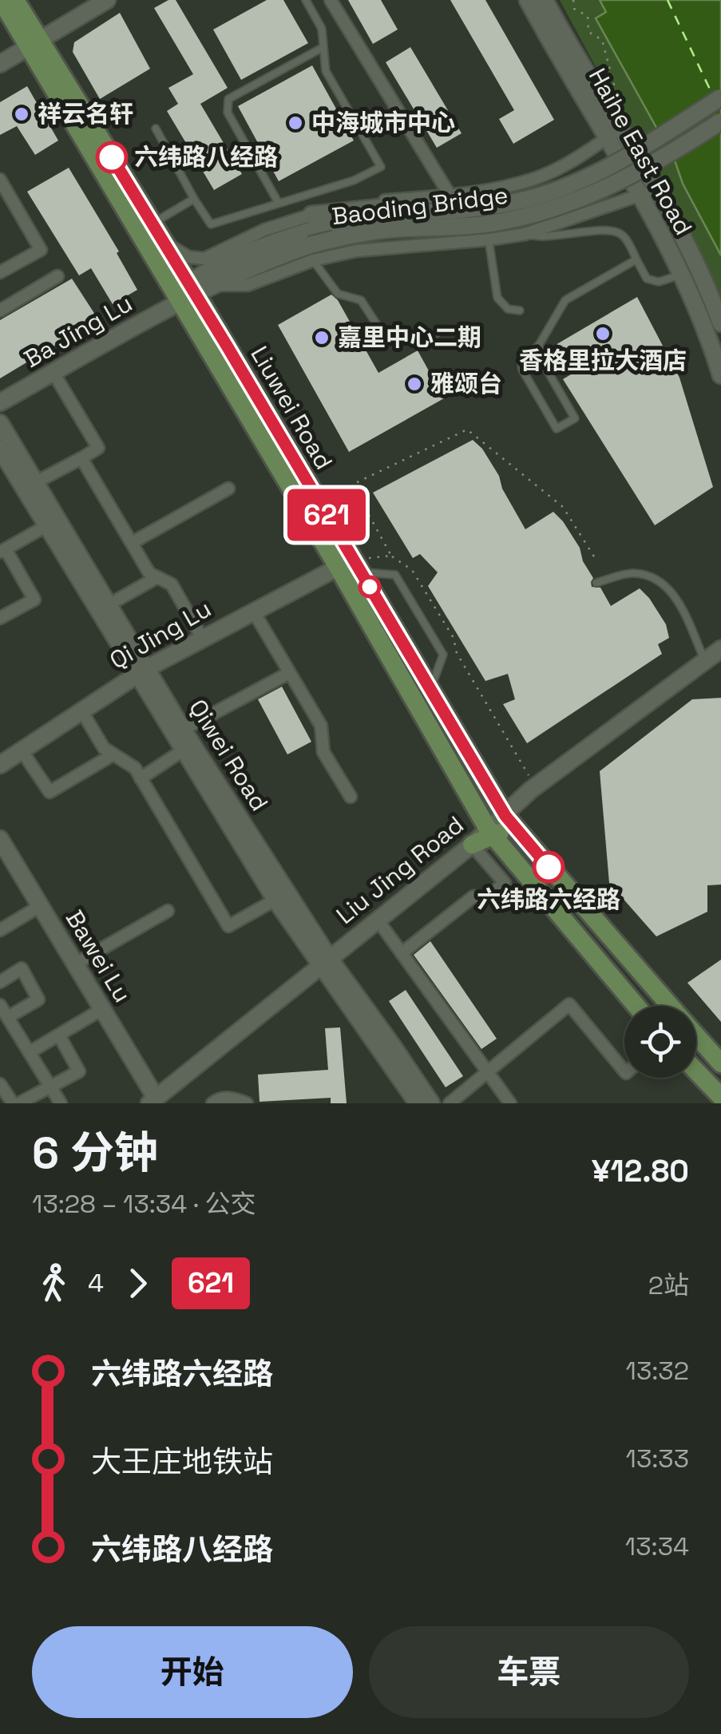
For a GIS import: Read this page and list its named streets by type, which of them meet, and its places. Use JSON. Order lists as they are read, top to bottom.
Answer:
{
  "streets": {
    "main road": ["Liuwei Road"],
    "street": [
      "Haihe East Road",
      "Baoding Bridge",
      "Ba Jing Lu",
      "Qi Jing Lu",
      "Qiwei Road",
      "Liu Jing Road",
      "Bawei Lu"
    ]
  },
  "crossings": [
    ["Baoding Bridge", "Ba Jing Lu"],
    ["Baoding Bridge", "Liuwei Road"],
    ["Ba Jing Lu", "Liuwei Road"],
    ["Liuwei Road", "Qi Jing Lu"],
    ["Liuwei Road", "Liu Jing Road"],
    ["Qi Jing Lu", "Qiwei Road"],
    ["Qiwei Road", "Liu Jing Road"],
    ["Liu Jing Road", "Bawei Lu"]
  ],
  "places": [
    "祥云名轩",
    "中海城市中心",
    "六纬路八经路",
    "香格里拉大酒店",
    "嘉里中心二期",
    "雅颂台",
    "六纬路六经路"
  ],
  "lines": ["bus line 621"],
  "page": {
    "on_map": "621",
    "heading": ["6 分钟", "13:28 – 13:34 · 公交", "¥12.80"],
    "legs": ["4", "621", "2站"],
    "list": [
      {
        "name": "六纬路六经路",
        "value": "13:32"
      },
      {
        "name": "大王庄地铁站",
        "value": "13:33"
      },
      {
        "name": "六纬路八经路",
        "value": "13:34"
      }
    ],
    "buttons": ["开始", "车票"]
  }
}
